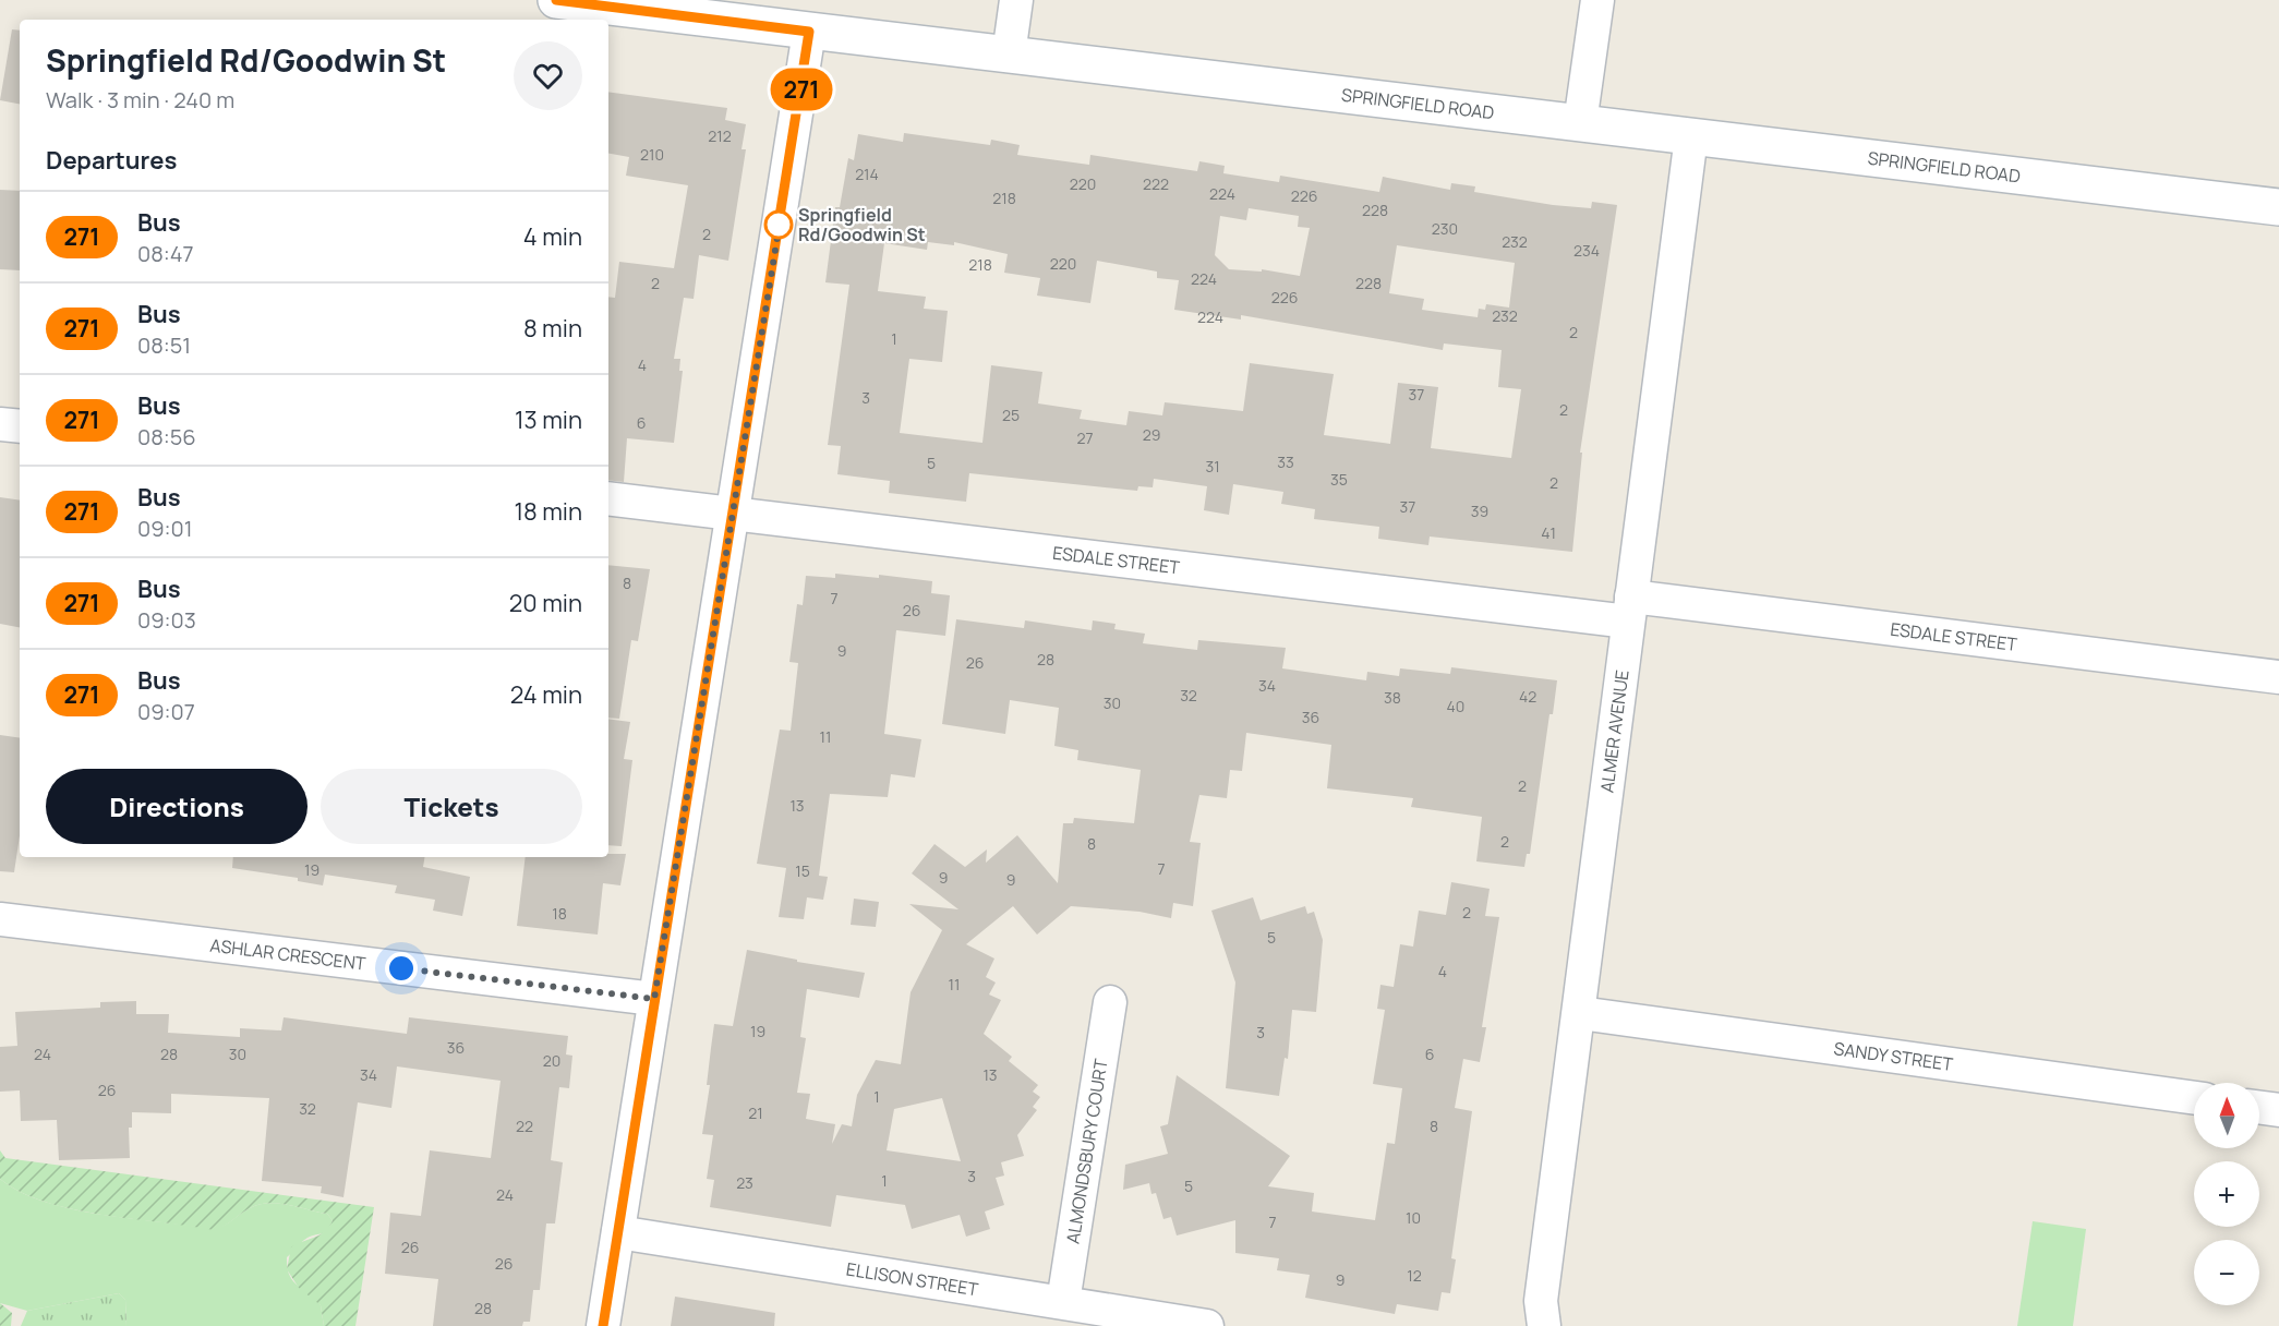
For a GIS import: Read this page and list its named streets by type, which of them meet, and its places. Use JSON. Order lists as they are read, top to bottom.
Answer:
{
  "streets": {
    "main road": ["SPRINGFIELD ROAD"],
    "street": [
      "ESDALE STREET",
      "ALMER AVENUE",
      "ASHLAR CRESCENT",
      "SANDY STREET",
      "ALMONDSBURY COURT",
      "ELLISON STREET"
    ]
  },
  "crossings": [
    ["SPRINGFIELD ROAD", "ALMER AVENUE"],
    ["ESDALE STREET", "ALMER AVENUE"],
    ["ALMER AVENUE", "SANDY STREET"],
    ["ALMONDSBURY COURT", "ELLISON STREET"]
  ],
  "places": ["Springfield Rd/Goodwin St"],
  "lines": ["bus line 271"],
  "house_numbers": [
    "212",
    "210",
    "214",
    "220",
    "222",
    "224",
    "226",
    "218",
    "228",
    "230",
    "2",
    "232",
    "234",
    "220",
    "218",
    "224",
    "2",
    "228",
    "226",
    "232",
    "224",
    "2",
    "1",
    "4",
    "37",
    "3",
    "2",
    "25",
    "6",
    "29",
    "27",
    "33",
    "5",
    "31",
    "35",
    "2",
    "37",
    "39",
    "41",
    "8",
    "7",
    "26",
    "9",
    "28",
    "26",
    "34",
    "32",
    "42",
    "38",
    "30",
    "40",
    "36",
    "11",
    "2",
    "13",
    "2",
    "8",
    "7",
    "19",
    "15",
    "9",
    "9",
    "2",
    "18",
    "5",
    "4",
    "11",
    "19",
    "3",
    "36",
    "24",
    "28",
    "30",
    "6",
    "20",
    "34",
    "13",
    "26",
    "1",
    "32",
    "21",
    "22",
    "8",
    "3",
    "1",
    "23",
    "5",
    "24",
    "10",
    "7",
    "26",
    "26",
    "12",
    "9",
    "28"
  ],
  "north": "top",
  "page": {
    "on_map": "271",
    "heading": [
      ["Springfield Rd/Goodwin St", "Walk · 3 min · 240 m"],
      "Departures"
    ],
    "list": [
      {
        "mark": "271",
        "name": "Bus",
        "note": "08:47",
        "value": "4 min"
      },
      {
        "mark": "271",
        "name": "Bus",
        "note": "08:51",
        "value": "8 min"
      },
      {
        "mark": "271",
        "name": "Bus",
        "note": "08:56",
        "value": "13 min"
      },
      {
        "mark": "271",
        "name": "Bus",
        "note": "09:01",
        "value": "18 min"
      },
      {
        "mark": "271",
        "name": "Bus",
        "note": "09:03",
        "value": "20 min"
      },
      {
        "mark": "271",
        "name": "Bus",
        "note": "09:07",
        "value": "24 min"
      }
    ],
    "buttons": ["Directions", "Tickets"],
    "map_buttons": ["+", "−"]
  }
}
